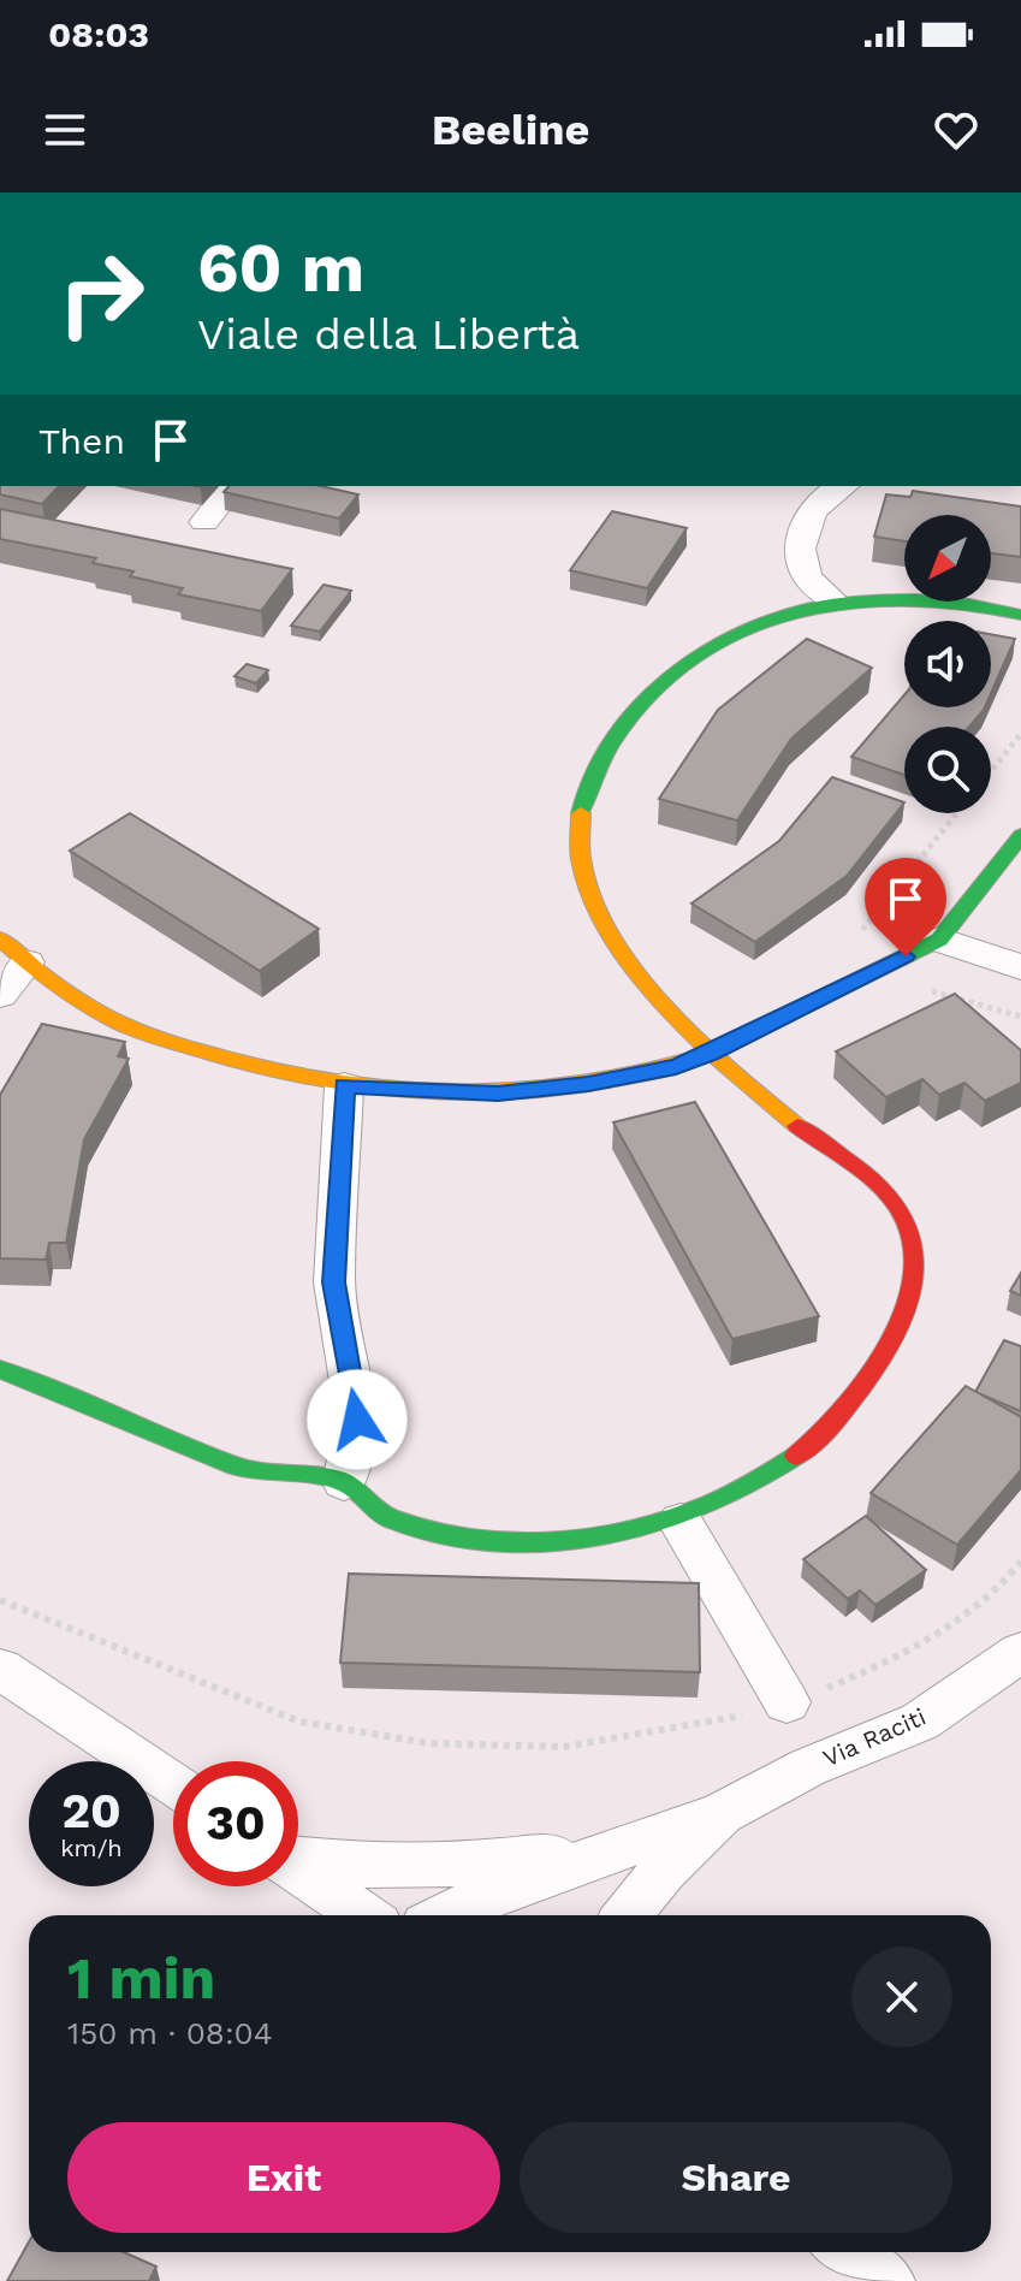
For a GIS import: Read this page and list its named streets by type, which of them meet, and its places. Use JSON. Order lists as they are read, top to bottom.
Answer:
{
  "streets": {
    "street": ["Via Raciti"]
  },
  "north": "bottom left",
  "page": {
    "status": "08:03",
    "header": "Beeline",
    "turn": ["60 m", "Viale della Libertà"],
    "then": "Then",
    "speed": "20 km/h",
    "limit": "30",
    "heading": ["1 min", "150 m · 08:04"],
    "buttons": ["Exit", "Share"]
  }
}
